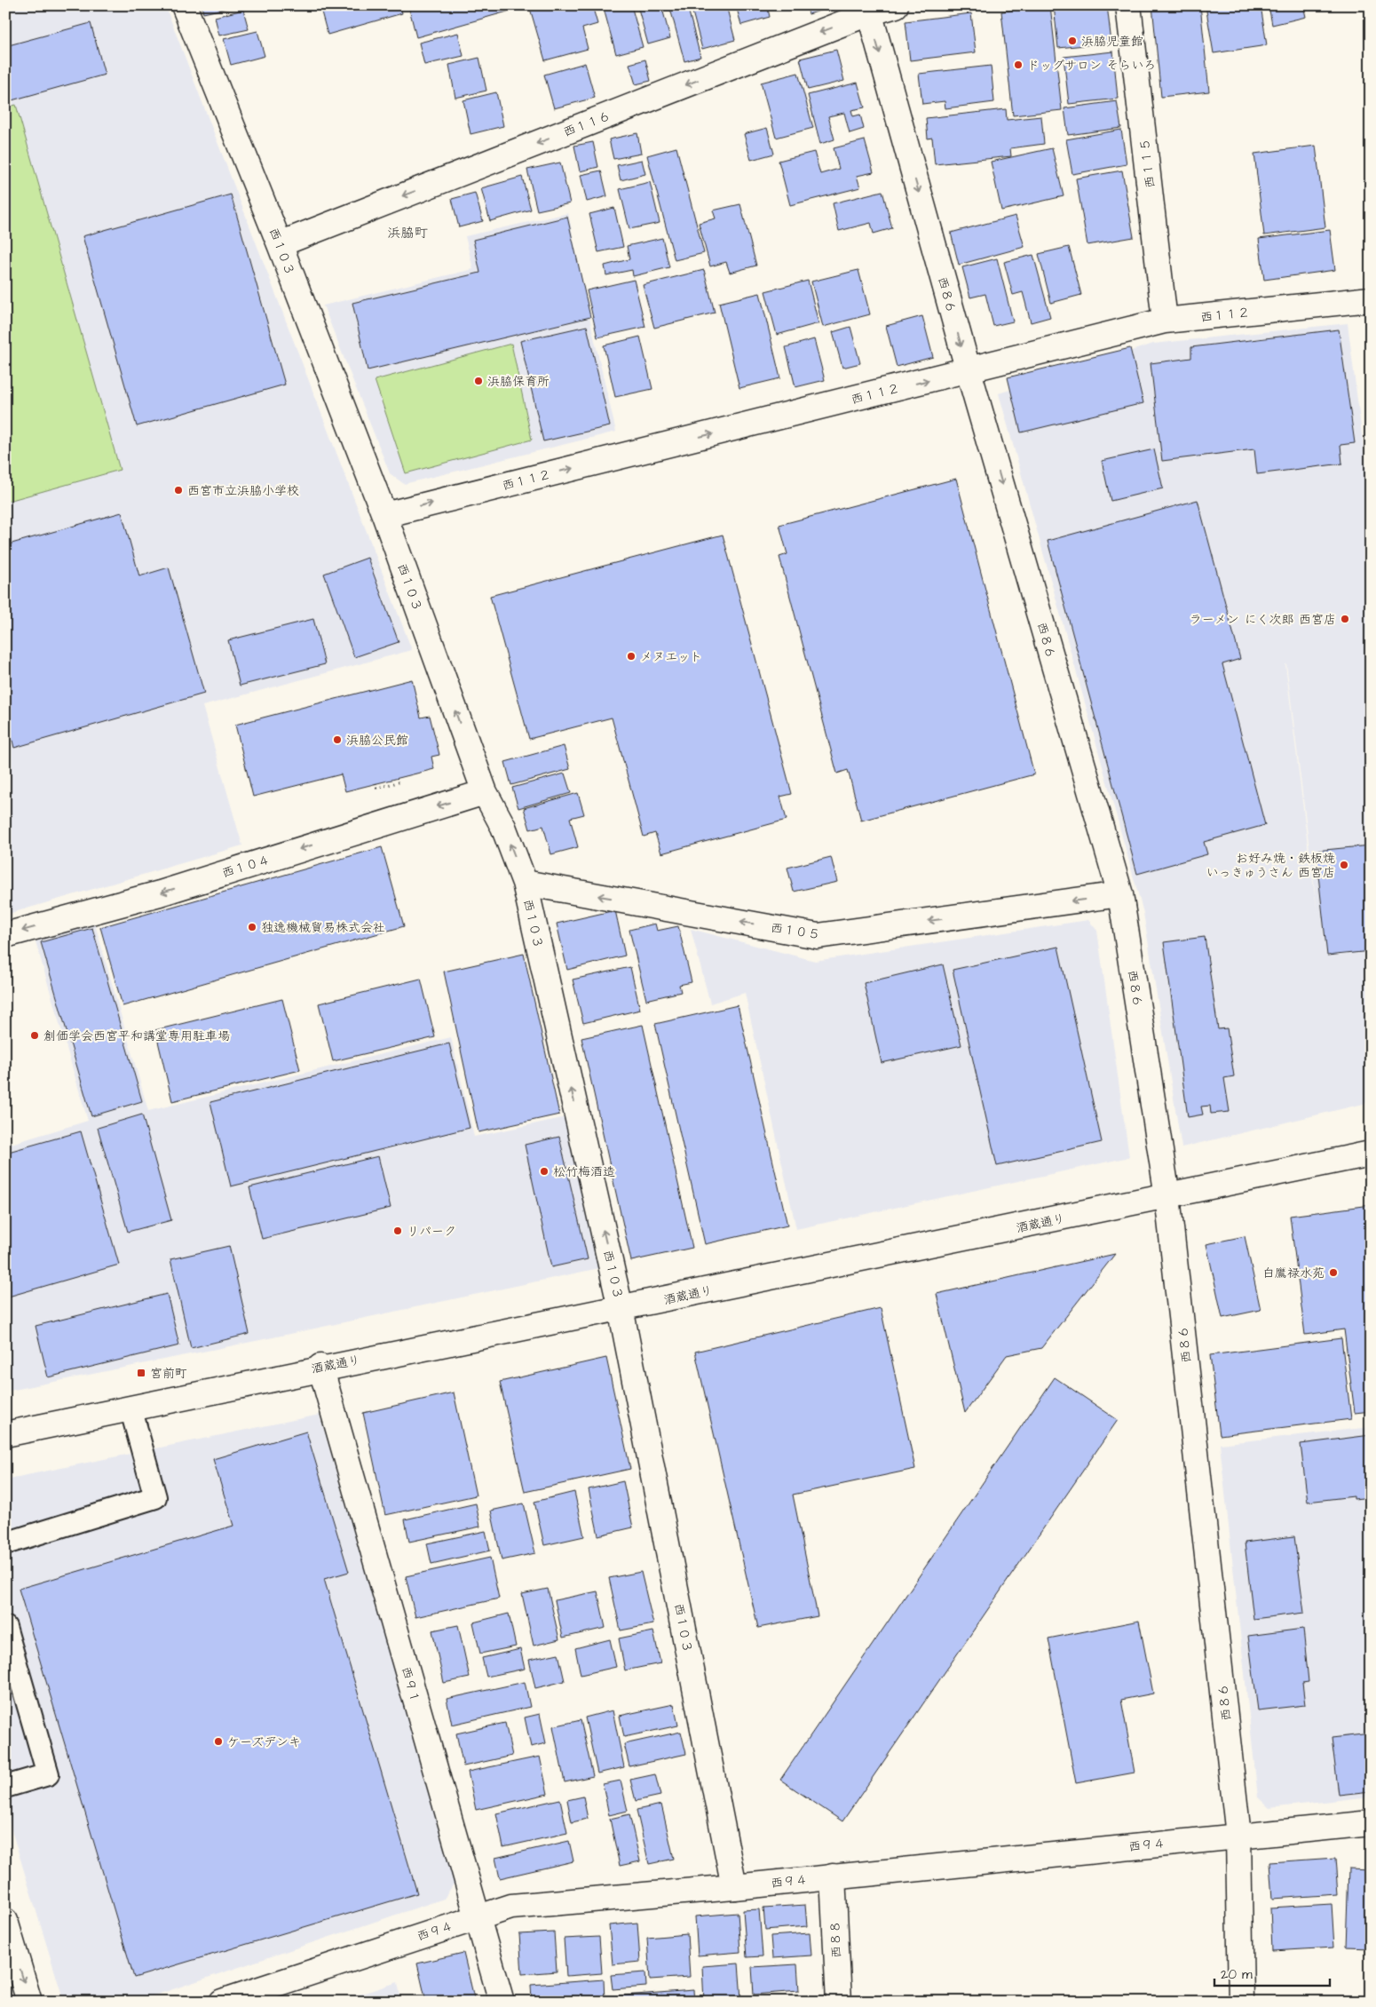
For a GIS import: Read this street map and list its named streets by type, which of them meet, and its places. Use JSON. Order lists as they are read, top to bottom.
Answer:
{
  "streets": {
    "street": [
      "西１１６",
      "西１１５",
      "西１０３",
      "西８６",
      "西１１２",
      "西１０４",
      "西１０５",
      "酒蔵通り",
      "西９１",
      "西９４",
      "西８８"
    ]
  },
  "crossings": [
    ["西１１６", "西１０３"],
    ["西１１６", "西８６"],
    ["西１１５", "西１１２"],
    ["西１０３", "西１１２"],
    ["西１０３", "西１０４"],
    ["西１０３", "西１０５"],
    ["西１０３", "酒蔵通り"],
    ["西１０３", "西９４"],
    ["西８６", "西１１２"],
    ["西８６", "西１０５"],
    ["西８６", "酒蔵通り"],
    ["西８６", "西９４"],
    ["酒蔵通り", "西９１"],
    ["西９１", "西９４"],
    ["西９４", "西８８"]
  ],
  "one_way": [
    "西１１６",
    "西１０３",
    "西８６",
    "西１１２",
    "西１０４",
    "西１０５"
  ],
  "districts": ["浜脇町"],
  "places": {
    "other": [
      "浜脇児童館",
      "ドッグサロン そらいろ",
      "浜脇保育所",
      "西宮市立浜脇小学校",
      "ラーメン にく次郎 西宮店",
      "メヌエット",
      "浜脇公民館",
      "お好み焼・鉄板焼 いっきゅうさん 西宮店",
      "独逸機械貿易株式会社",
      "創価学会西宮平和講堂専用駐車場",
      "松竹梅酒造",
      "リパーク",
      "白鷹禄水苑",
      "ケーズデンキ"
    ],
    "transit": ["宮前町"]
  },
  "scale_bar": "20 m"
}
